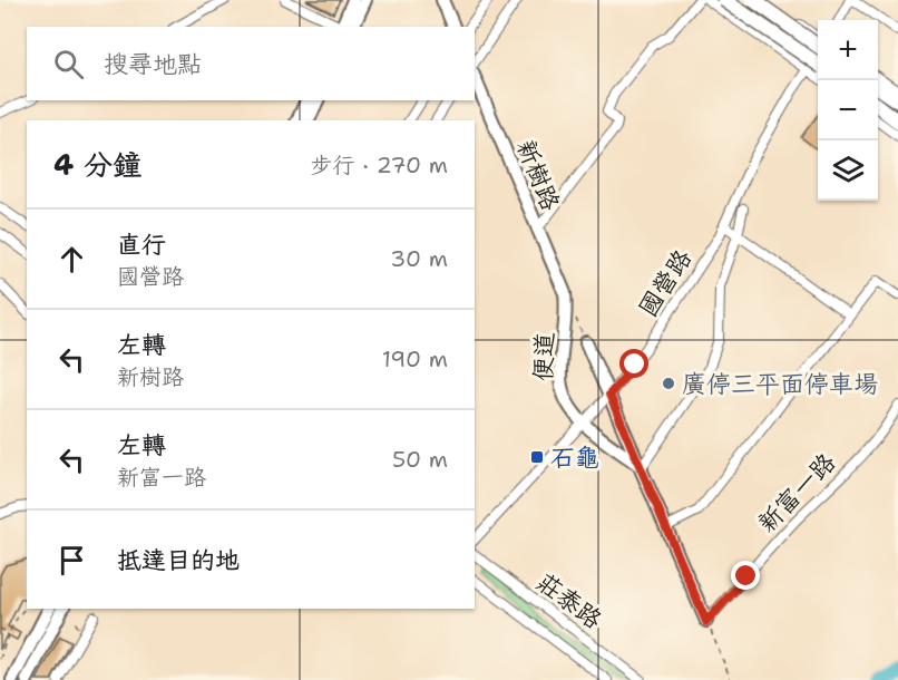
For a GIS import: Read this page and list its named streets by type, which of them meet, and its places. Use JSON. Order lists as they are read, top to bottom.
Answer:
{
  "streets": {
    "main road": ["新樹路", "便道"],
    "street": ["國營路", "新富一路", "莊泰路"]
  },
  "crossings": [
    ["新樹路", "便道"],
    ["國營路", "便道"]
  ],
  "places": {
    "other": ["廣停三平面停車場"],
    "transit": ["石龜"]
  },
  "page": {
    "map_buttons": ["+", "−"],
    "search": "搜尋地點",
    "heading": ["4 分鐘", "步行 · 270 m"],
    "list": [
      ["直行", "國營路", "30 m"],
      ["左轉", "新樹路", "190 m"],
      ["左轉", "新富一路", "50 m"],
      "抵達目的地"
    ]
  }
}
